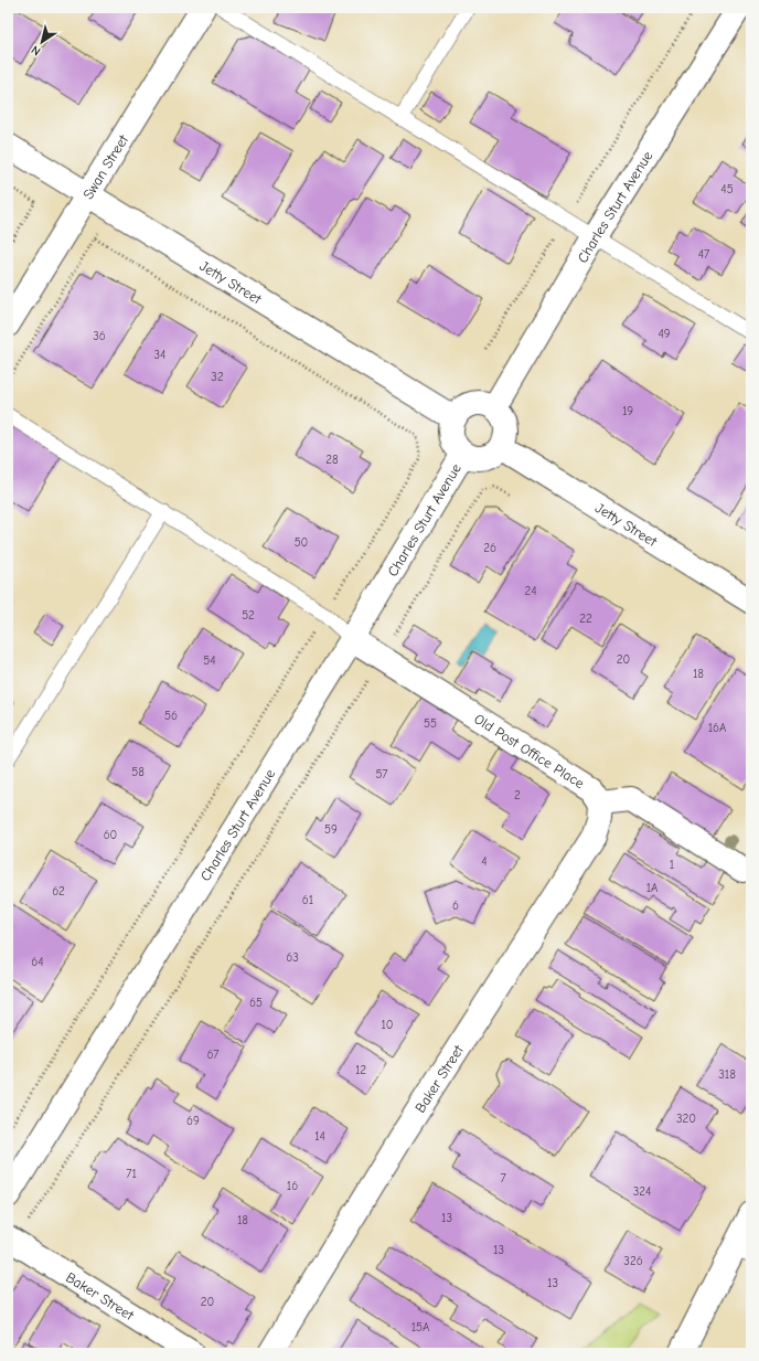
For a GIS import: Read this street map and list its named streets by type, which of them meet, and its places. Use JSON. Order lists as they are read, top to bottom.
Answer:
{
  "streets": {
    "street": [
      "Swan Street",
      "Charles Sturt Avenue",
      "Jetty Street",
      "Old Post Office Place",
      "Baker Street"
    ]
  },
  "crossings": [
    ["Swan Street", "Jetty Street"],
    ["Charles Sturt Avenue", "Jetty Street"],
    ["Charles Sturt Avenue", "Old Post Office Place"],
    ["Old Post Office Place", "Baker Street"]
  ],
  "house_numbers": [
    "45",
    "47",
    "49",
    "36",
    "34",
    "32",
    "19",
    "28",
    "50",
    "26",
    "24",
    "52",
    "22",
    "20",
    "54",
    "18",
    "56",
    "55",
    "16A",
    "58",
    "57",
    "2",
    "59",
    "60",
    "4",
    "1",
    "1A",
    "62",
    "61",
    "6",
    "63",
    "64",
    "65",
    "10",
    "67",
    "12",
    "318",
    "320",
    "69",
    "14",
    "71",
    "7",
    "16",
    "324",
    "13",
    "18",
    "13",
    "326",
    "13",
    "20",
    "15A"
  ],
  "north": "bottom left"
}
